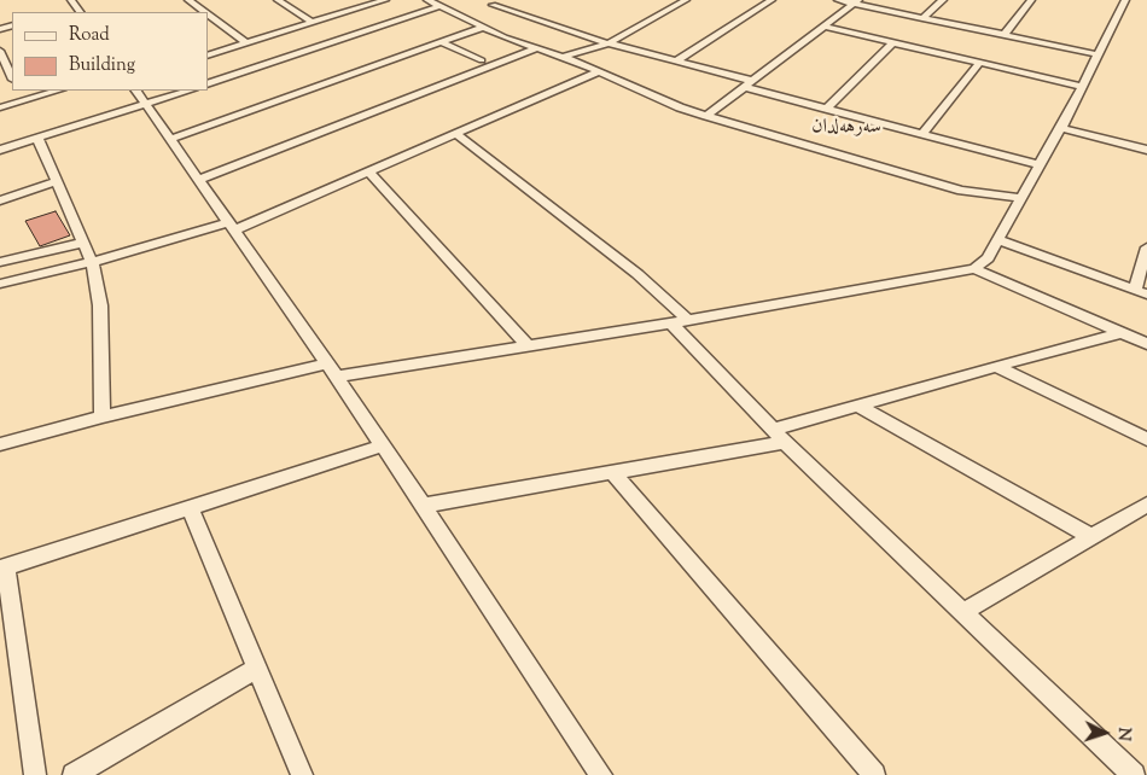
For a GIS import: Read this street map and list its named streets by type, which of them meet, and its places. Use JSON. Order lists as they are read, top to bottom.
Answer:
{
  "districts": ["سەرهەلدان"],
  "legend": ["Road", "Building"],
  "north": "right"
}
